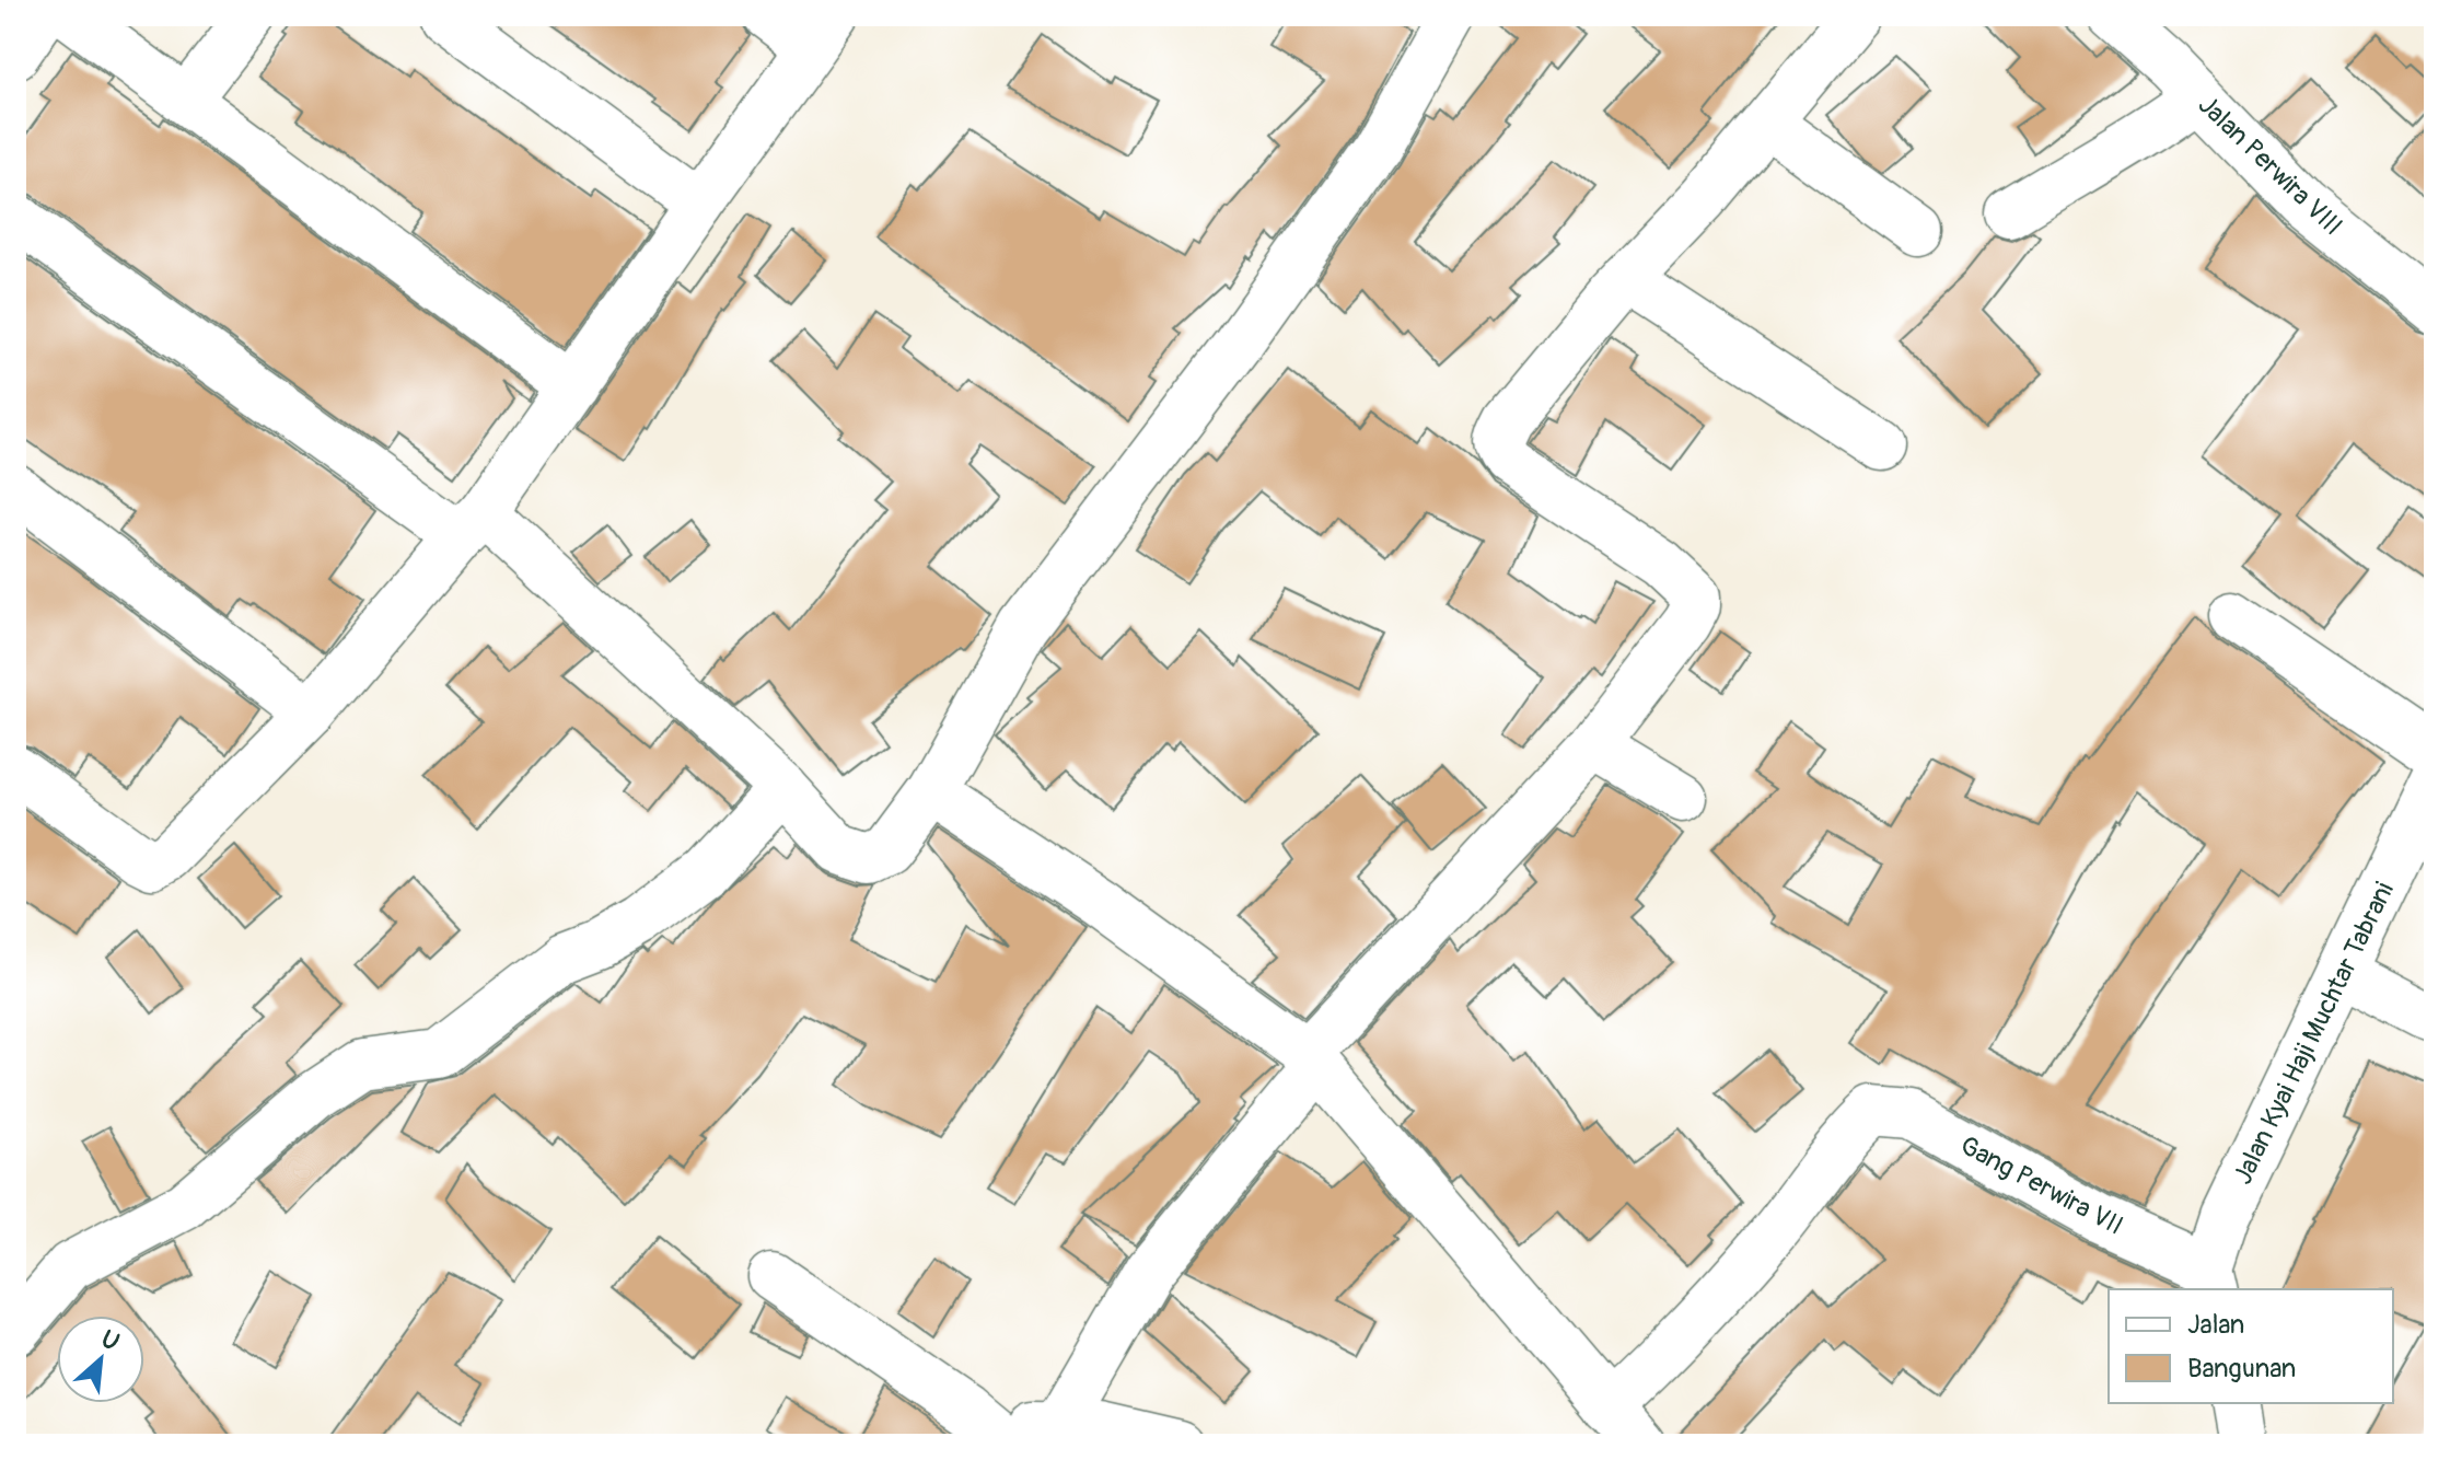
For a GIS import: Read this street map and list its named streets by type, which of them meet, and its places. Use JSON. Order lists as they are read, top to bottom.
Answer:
{
  "streets": {
    "street": ["Jalan Perwira VIII", "Jalan Kyai Haji Muchtar Tabrani", "Gang Perwira VII"]
  },
  "crossings": [
    ["Jalan Kyai Haji Muchtar Tabrani", "Gang Perwira VII"]
  ],
  "legend": ["Jalan", "Bangunan"],
  "north": "top right"
}
